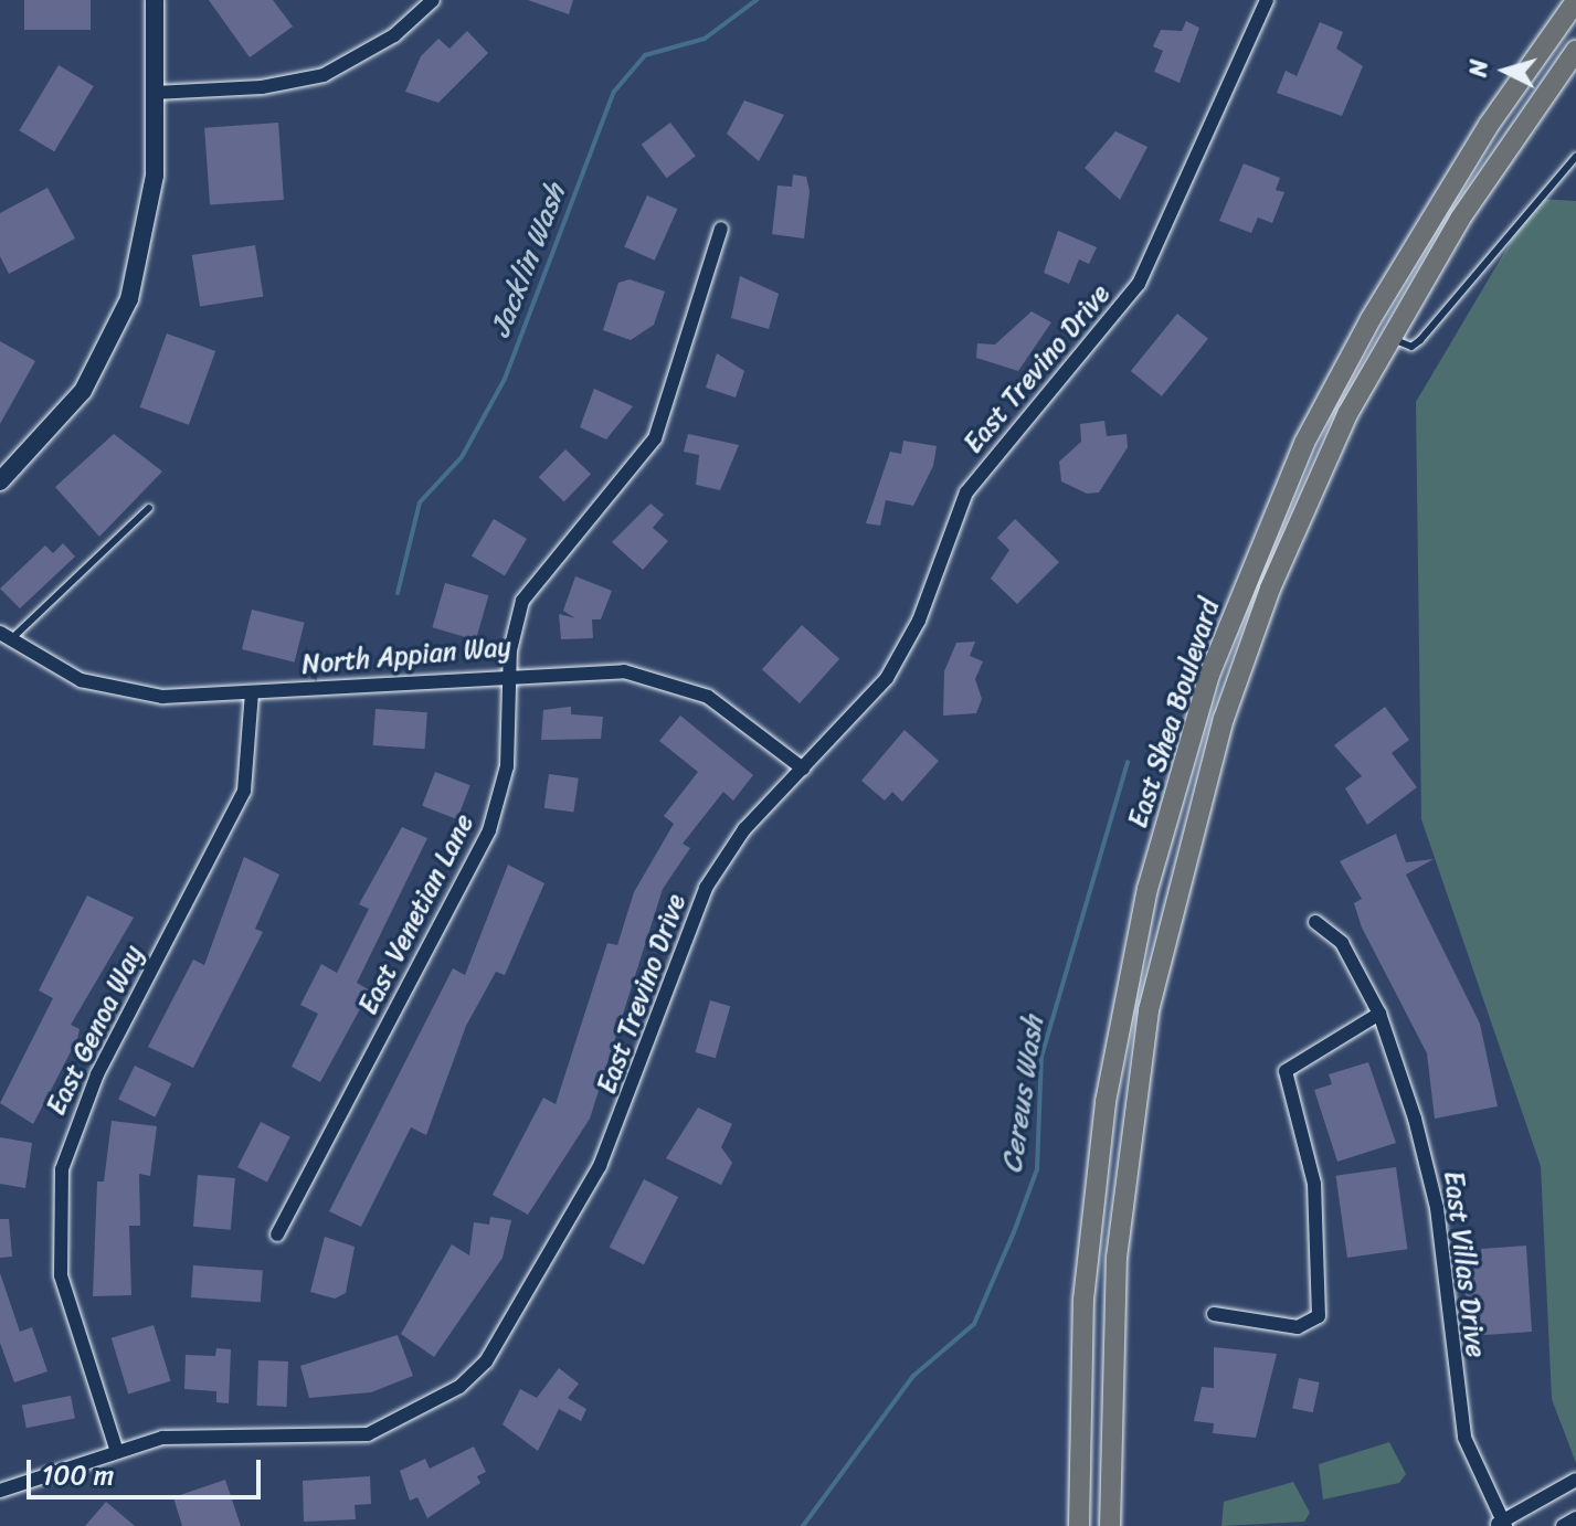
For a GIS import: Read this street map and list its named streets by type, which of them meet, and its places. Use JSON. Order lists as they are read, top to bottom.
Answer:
{
  "streets": {
    "main road": ["East Shea Boulevard"],
    "street": [
      "East Trevino Drive",
      "North Appian Way",
      "East Venetian Lane",
      "East Genoa Way",
      "East Villas Drive"
    ]
  },
  "crossings": [
    ["East Trevino Drive", "North Appian Way"],
    ["East Trevino Drive", "East Genoa Way"],
    ["North Appian Way", "East Venetian Lane"],
    ["North Appian Way", "East Genoa Way"]
  ],
  "water": ["Jacklin Wash", "Cereus Wash"],
  "scale_bar": "100 m",
  "north": "left"
}
